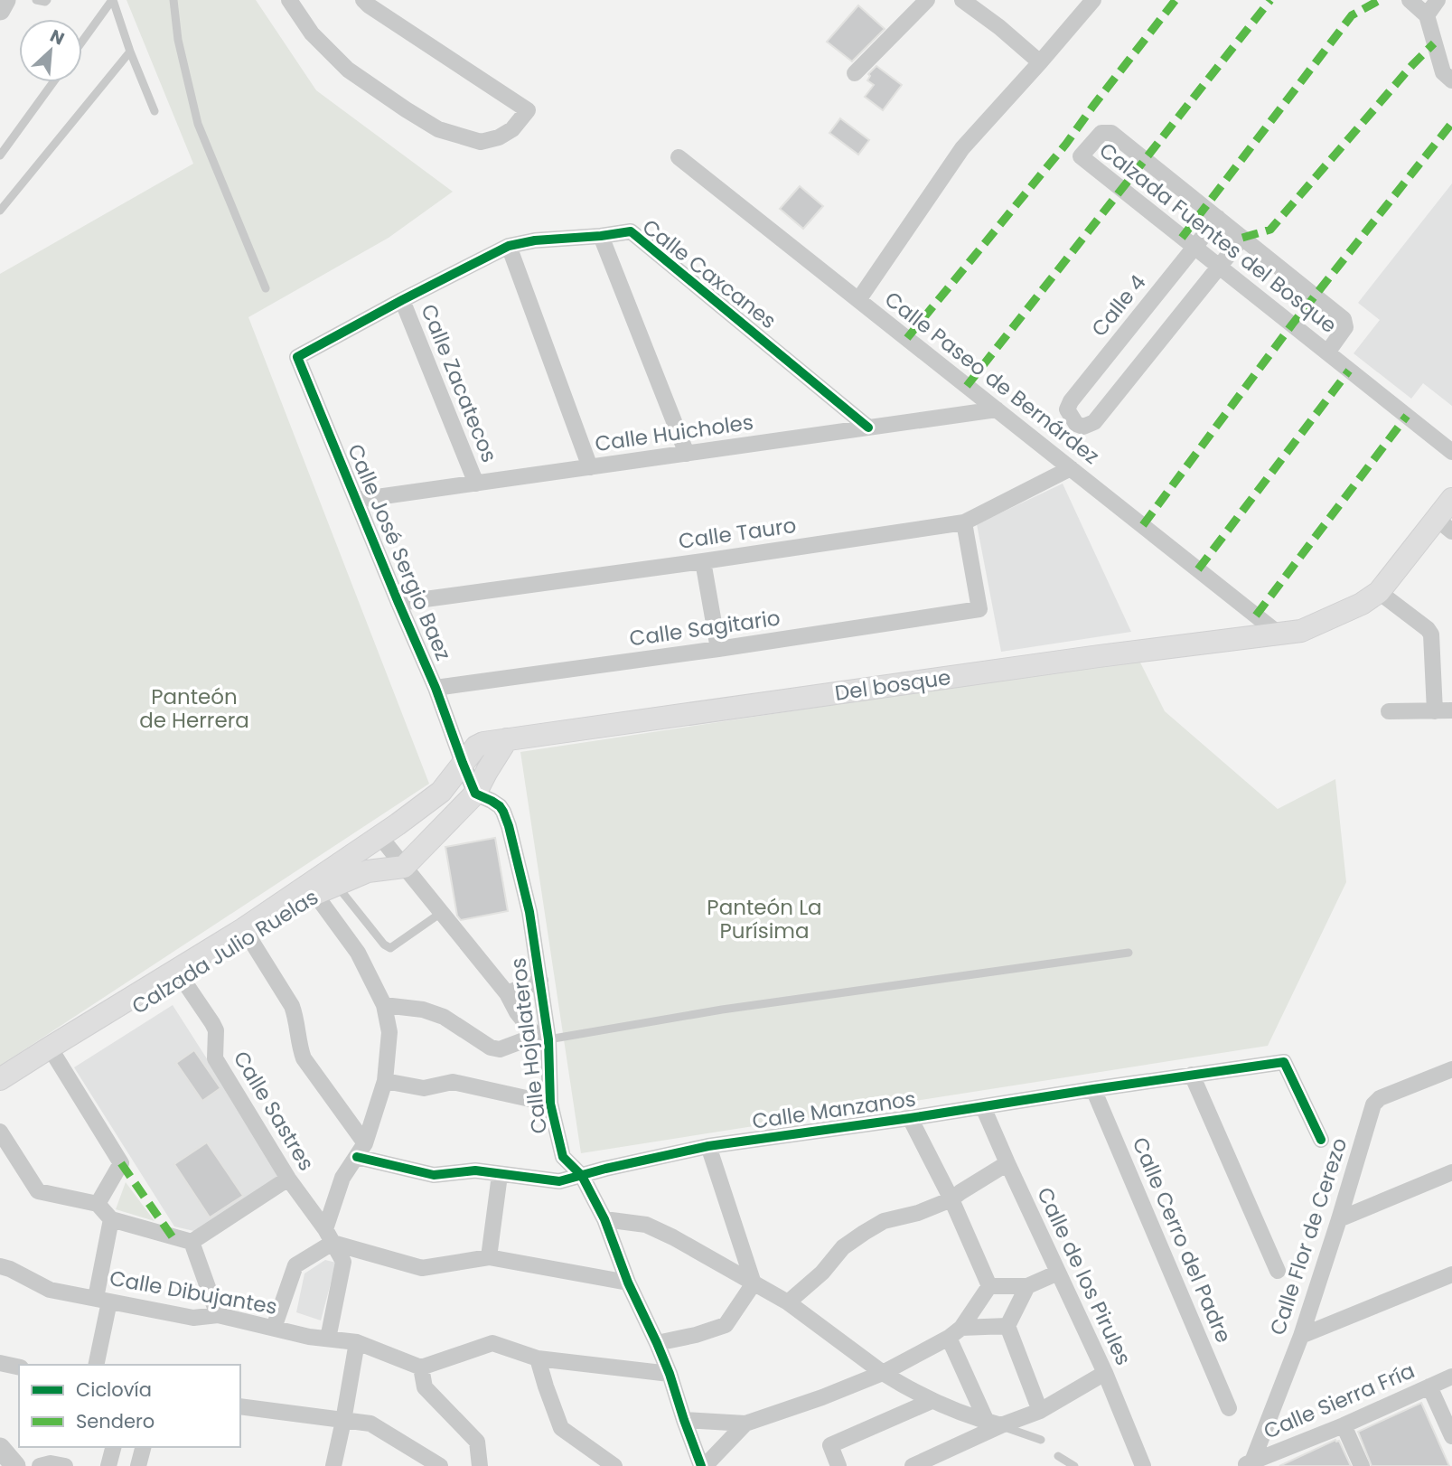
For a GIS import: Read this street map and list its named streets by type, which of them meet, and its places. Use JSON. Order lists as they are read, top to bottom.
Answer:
{
  "streets": {
    "main road": ["Del bosque", "Calzada Julio Ruelas"],
    "street": [
      "Calzada Fuentes del Bosque",
      "Calle Caxcanes",
      "Calle 4",
      "Calle Paseo de Bernárdez",
      "Calle Zacatecos",
      "Calle Huicholes",
      "Calle Tauro",
      "Calle José Sergio Baez",
      "Calle Sagitario",
      "Calle Hojalateros",
      "Calle Manzanos",
      "Calle Sastres",
      "Calle Flor de Cerezo",
      "Calle Cerro del Padre",
      "Calle de los Pirules",
      "Calle Dibujantes",
      "Calle Sierra Fría"
    ]
  },
  "crossings": [
    ["Calzada Fuentes del Bosque", "Calle 4"],
    ["Calle Caxcanes", "Calle Zacatecos"],
    ["Calle Caxcanes", "Calle Huicholes"],
    ["Calle Caxcanes", "Calle José Sergio Baez"],
    ["Calle Paseo de Bernárdez", "Calle Huicholes"],
    ["Calle Paseo de Bernárdez", "Calle Tauro"],
    ["Calle Paseo de Bernárdez", "Del bosque"],
    ["Calle Zacatecos", "Calle Huicholes"],
    ["Calle Huicholes", "Calle José Sergio Baez"],
    ["Calle Tauro", "Calle José Sergio Baez"],
    ["Calle Tauro", "Calle Sagitario"],
    ["Calle José Sergio Baez", "Calle Sagitario"],
    ["Calle José Sergio Baez", "Del bosque"],
    ["Calle José Sergio Baez", "Calzada Julio Ruelas"],
    ["Del bosque", "Calzada Julio Ruelas"],
    ["Calzada Julio Ruelas", "Calle Hojalateros"],
    ["Calzada Julio Ruelas", "Calle Sastres"],
    ["Calle Hojalateros", "Calle Manzanos"],
    ["Calle Manzanos", "Calle Cerro del Padre"],
    ["Calle Manzanos", "Calle de los Pirules"],
    ["Calle Sastres", "Calle Dibujantes"],
    ["Calle Flor de Cerezo", "Calle Sierra Fría"]
  ],
  "parks": ["Panteón de Herrera", "Panteón La Purísima"],
  "legend": ["Ciclovía", "Sendero"],
  "north": "top right"
}
